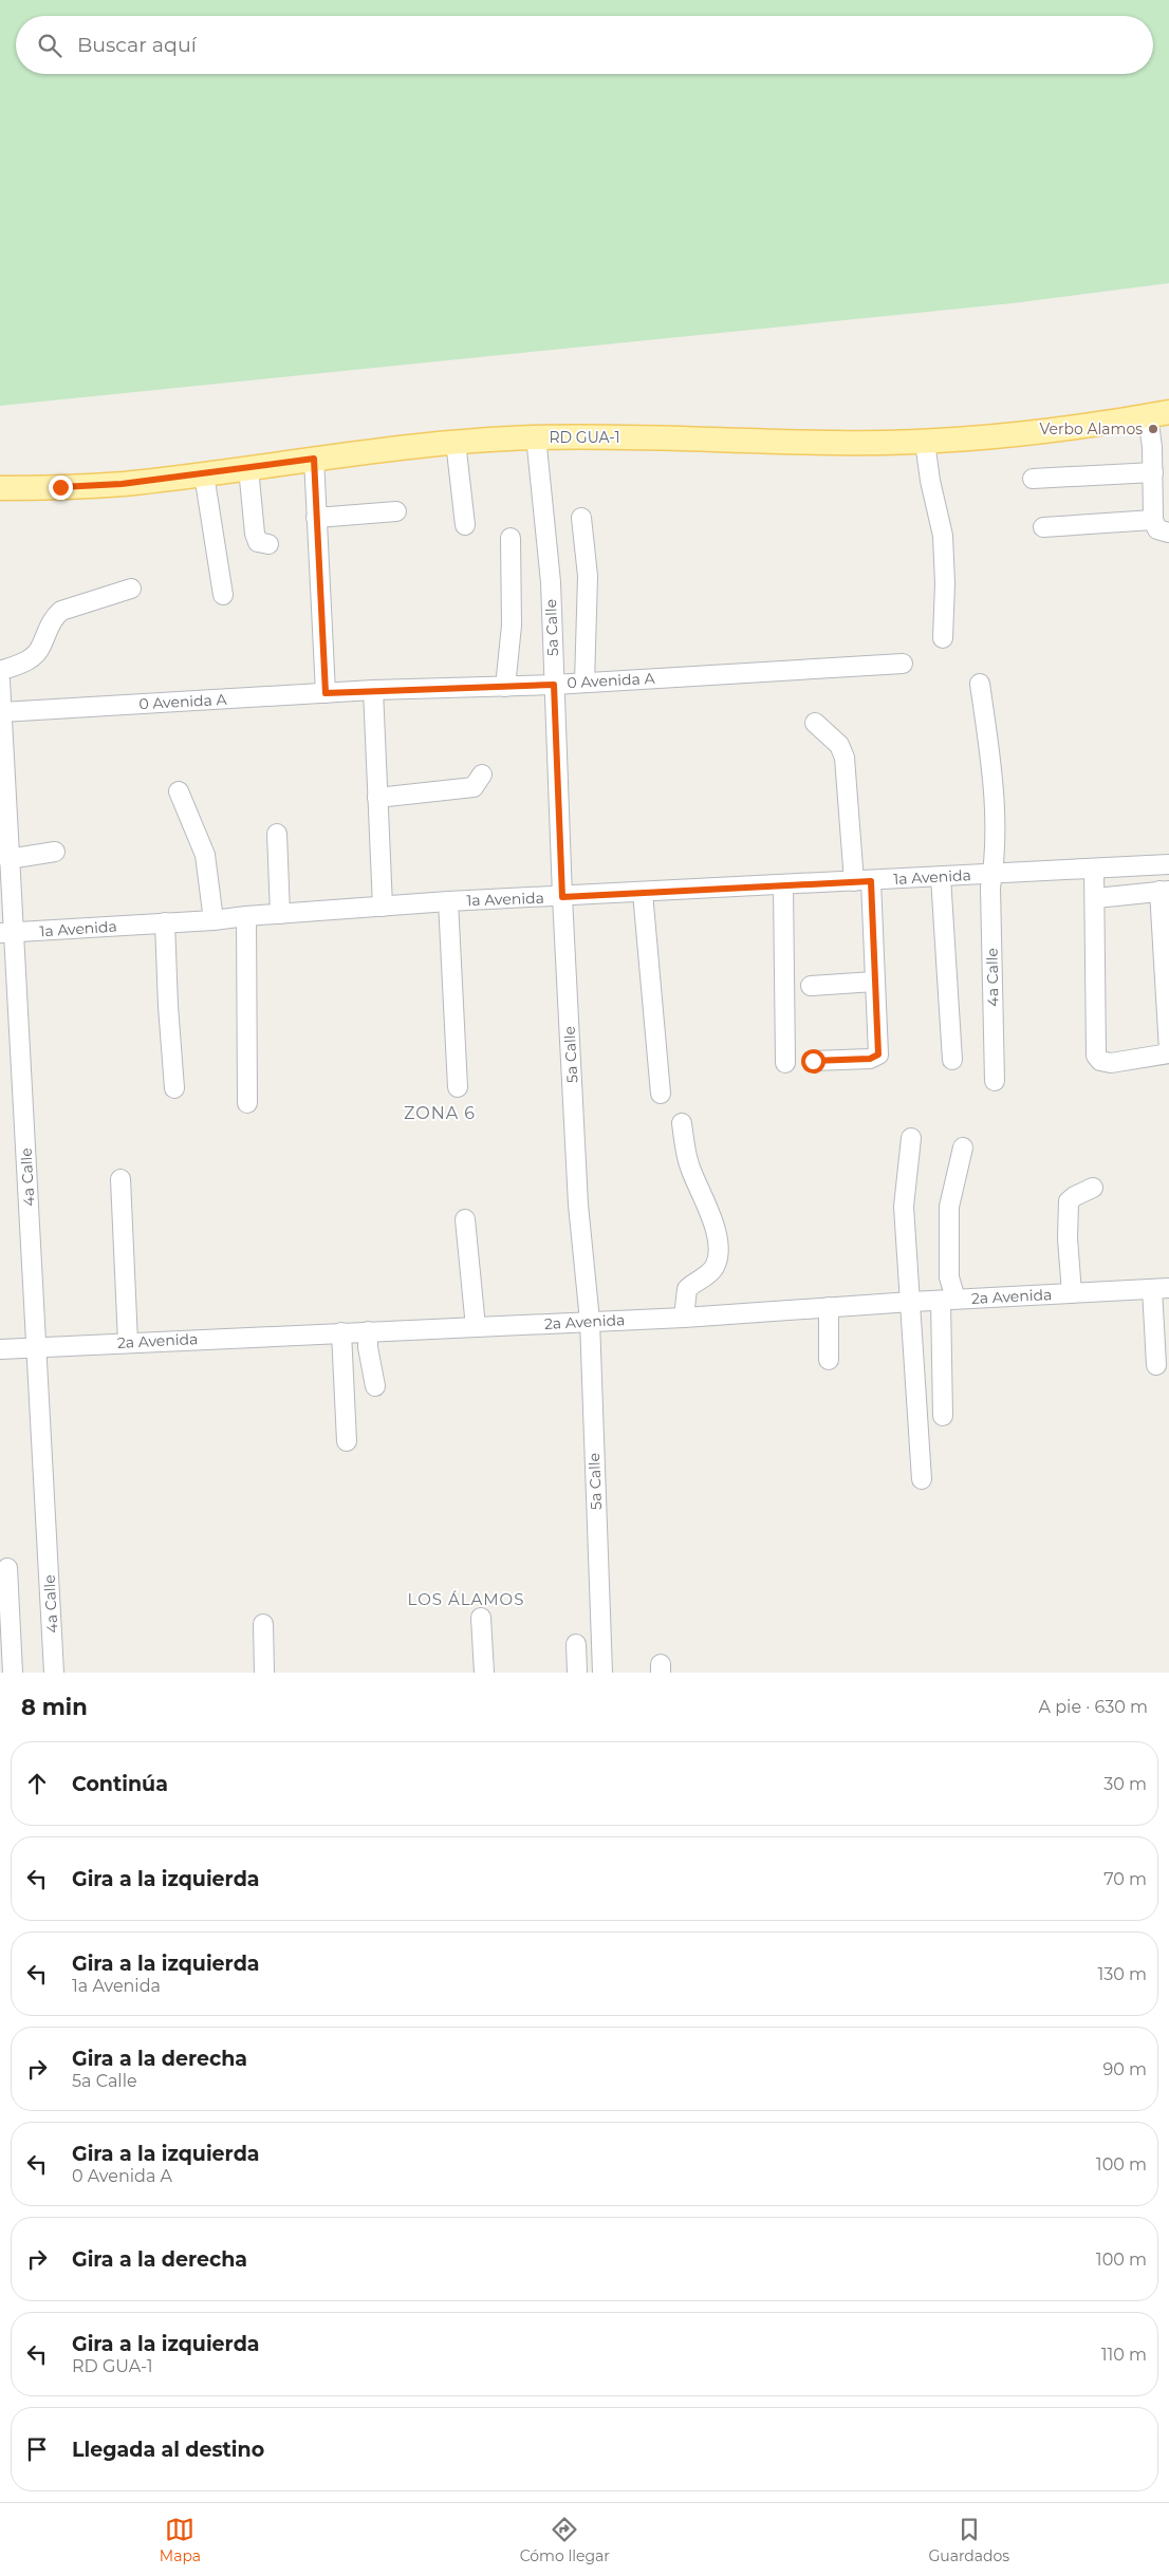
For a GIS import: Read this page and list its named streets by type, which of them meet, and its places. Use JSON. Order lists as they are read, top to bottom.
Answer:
{
  "streets": {
    "main road": ["RD GUA-1"],
    "street": [
      "5a Calle",
      "0 Avenida A",
      "1a Avenida",
      "4a Calle",
      "2a Avenida"
    ]
  },
  "crossings": [
    ["RD GUA-1", "5a Calle"],
    ["5a Calle", "0 Avenida A"],
    ["5a Calle", "1a Avenida"],
    ["5a Calle", "2a Avenida"],
    ["0 Avenida A", "4a Calle"],
    ["1a Avenida", "4a Calle"],
    ["4a Calle", "2a Avenida"]
  ],
  "districts": ["ZONA 6", "LOS ÁLAMOS"],
  "places": ["Verbo Alamos"],
  "page": {
    "search": "Buscar aquí",
    "heading": ["8 min", "A pie · 630 m"],
    "list": [
      ["Continúa", "30 m"],
      ["Gira a la izquierda", "70 m"],
      ["Gira a la izquierda", "1a Avenida", "130 m"],
      ["Gira a la derecha", "5a Calle", "90 m"],
      ["Gira a la izquierda", "0 Avenida A", "100 m"],
      ["Gira a la derecha", "100 m"],
      ["Gira a la izquierda", "RD GUA-1", "110 m"],
      "Llegada al destino"
    ],
    "nav": ["Mapa", "Cómo llegar", "Guardados"]
  }
}
